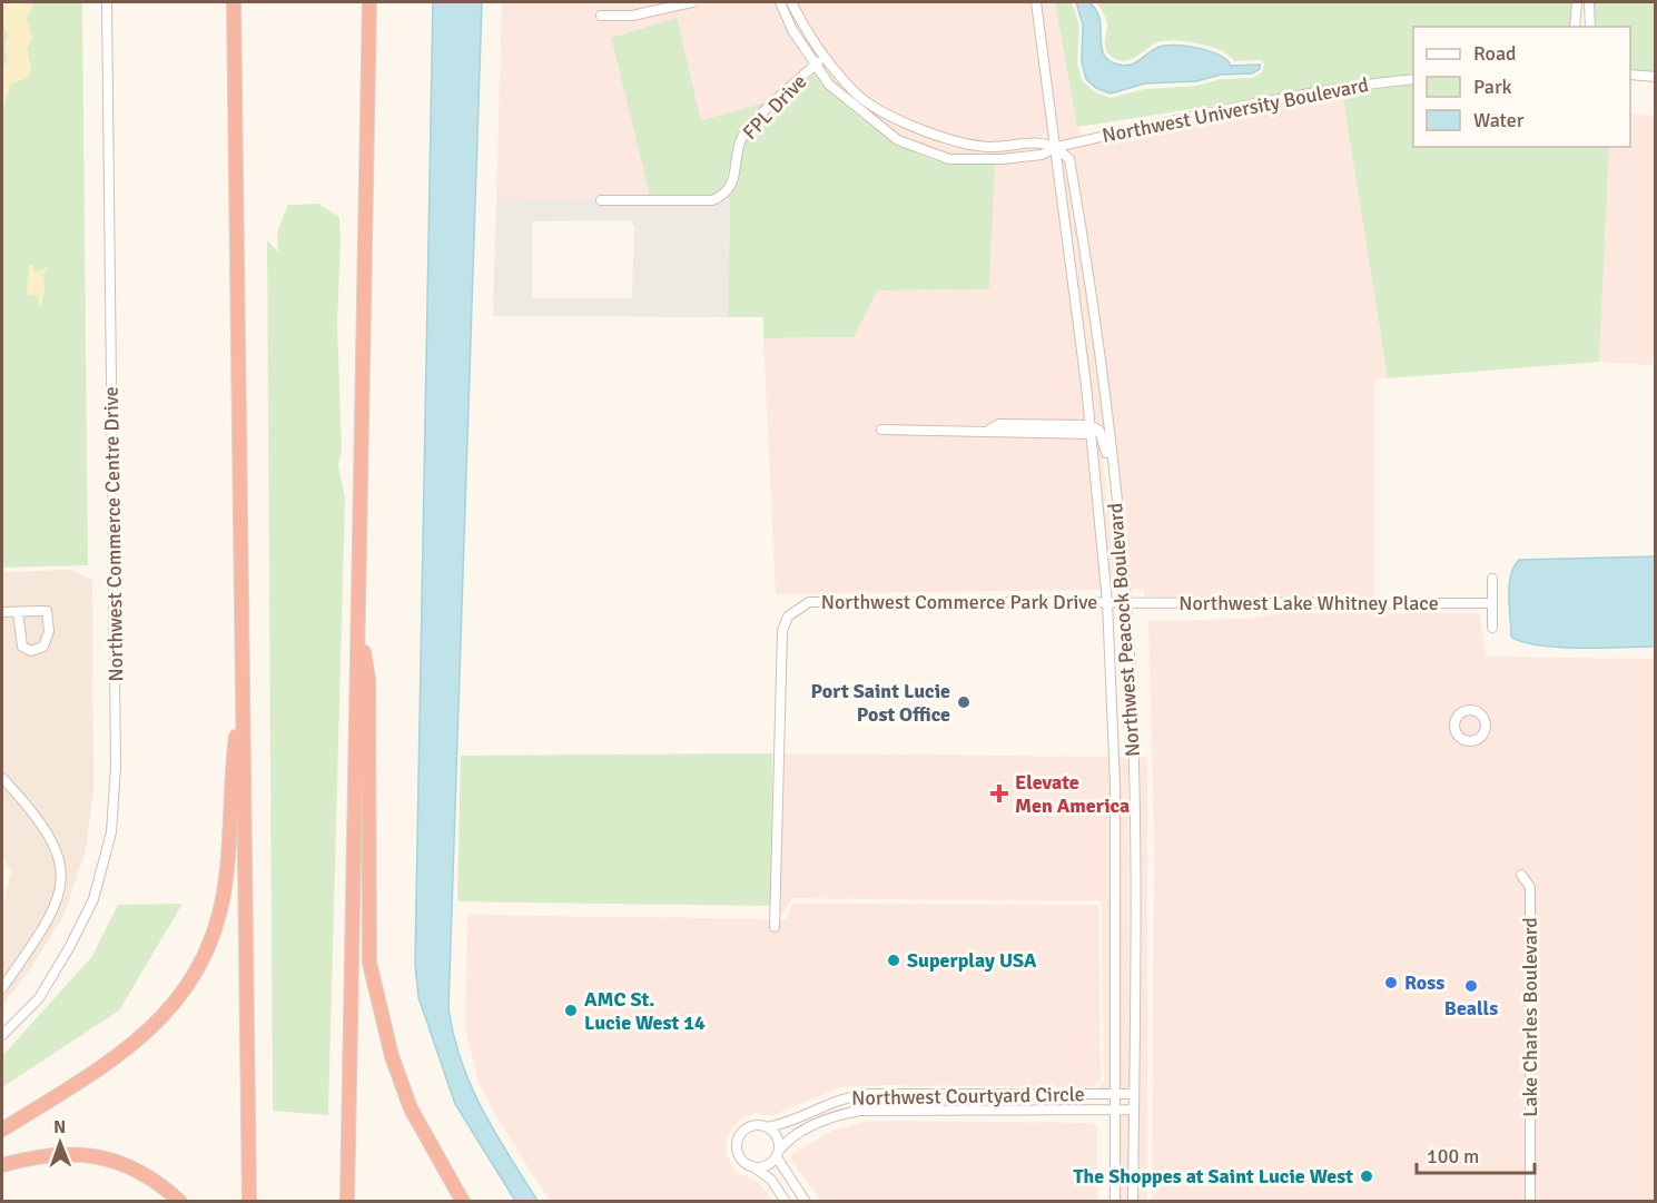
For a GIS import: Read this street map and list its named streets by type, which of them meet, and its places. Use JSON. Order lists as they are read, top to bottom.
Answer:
{
  "streets": {
    "street": [
      "FPL Drive",
      "Northwest University Boulevard",
      "Northwest Commerce Centre Drive",
      "Northwest Commerce Park Drive",
      "Northwest Lake Whitney Place",
      "Northwest Peacock Boulevard",
      "Lake Charles Boulevard",
      "Northwest Courtyard Circle"
    ]
  },
  "crossings": [
    ["Northwest University Boulevard", "Northwest Peacock Boulevard"],
    ["Northwest Commerce Park Drive", "Northwest Lake Whitney Place"],
    ["Northwest Commerce Park Drive", "Northwest Peacock Boulevard"],
    ["Northwest Lake Whitney Place", "Northwest Peacock Boulevard"],
    ["Northwest Peacock Boulevard", "Northwest Courtyard Circle"]
  ],
  "places": {
    "other": [
      "Port Saint Lucie Post Office",
      "Superplay USA",
      "Ross",
      "Bealls",
      "AMC St. Lucie West 14",
      "The Shoppes at Saint Lucie West"
    ],
    "health": ["Elevate Men America"]
  },
  "legend": ["Road", "Park", "Water"],
  "scale_bar": "100 m",
  "north": "top"
}
